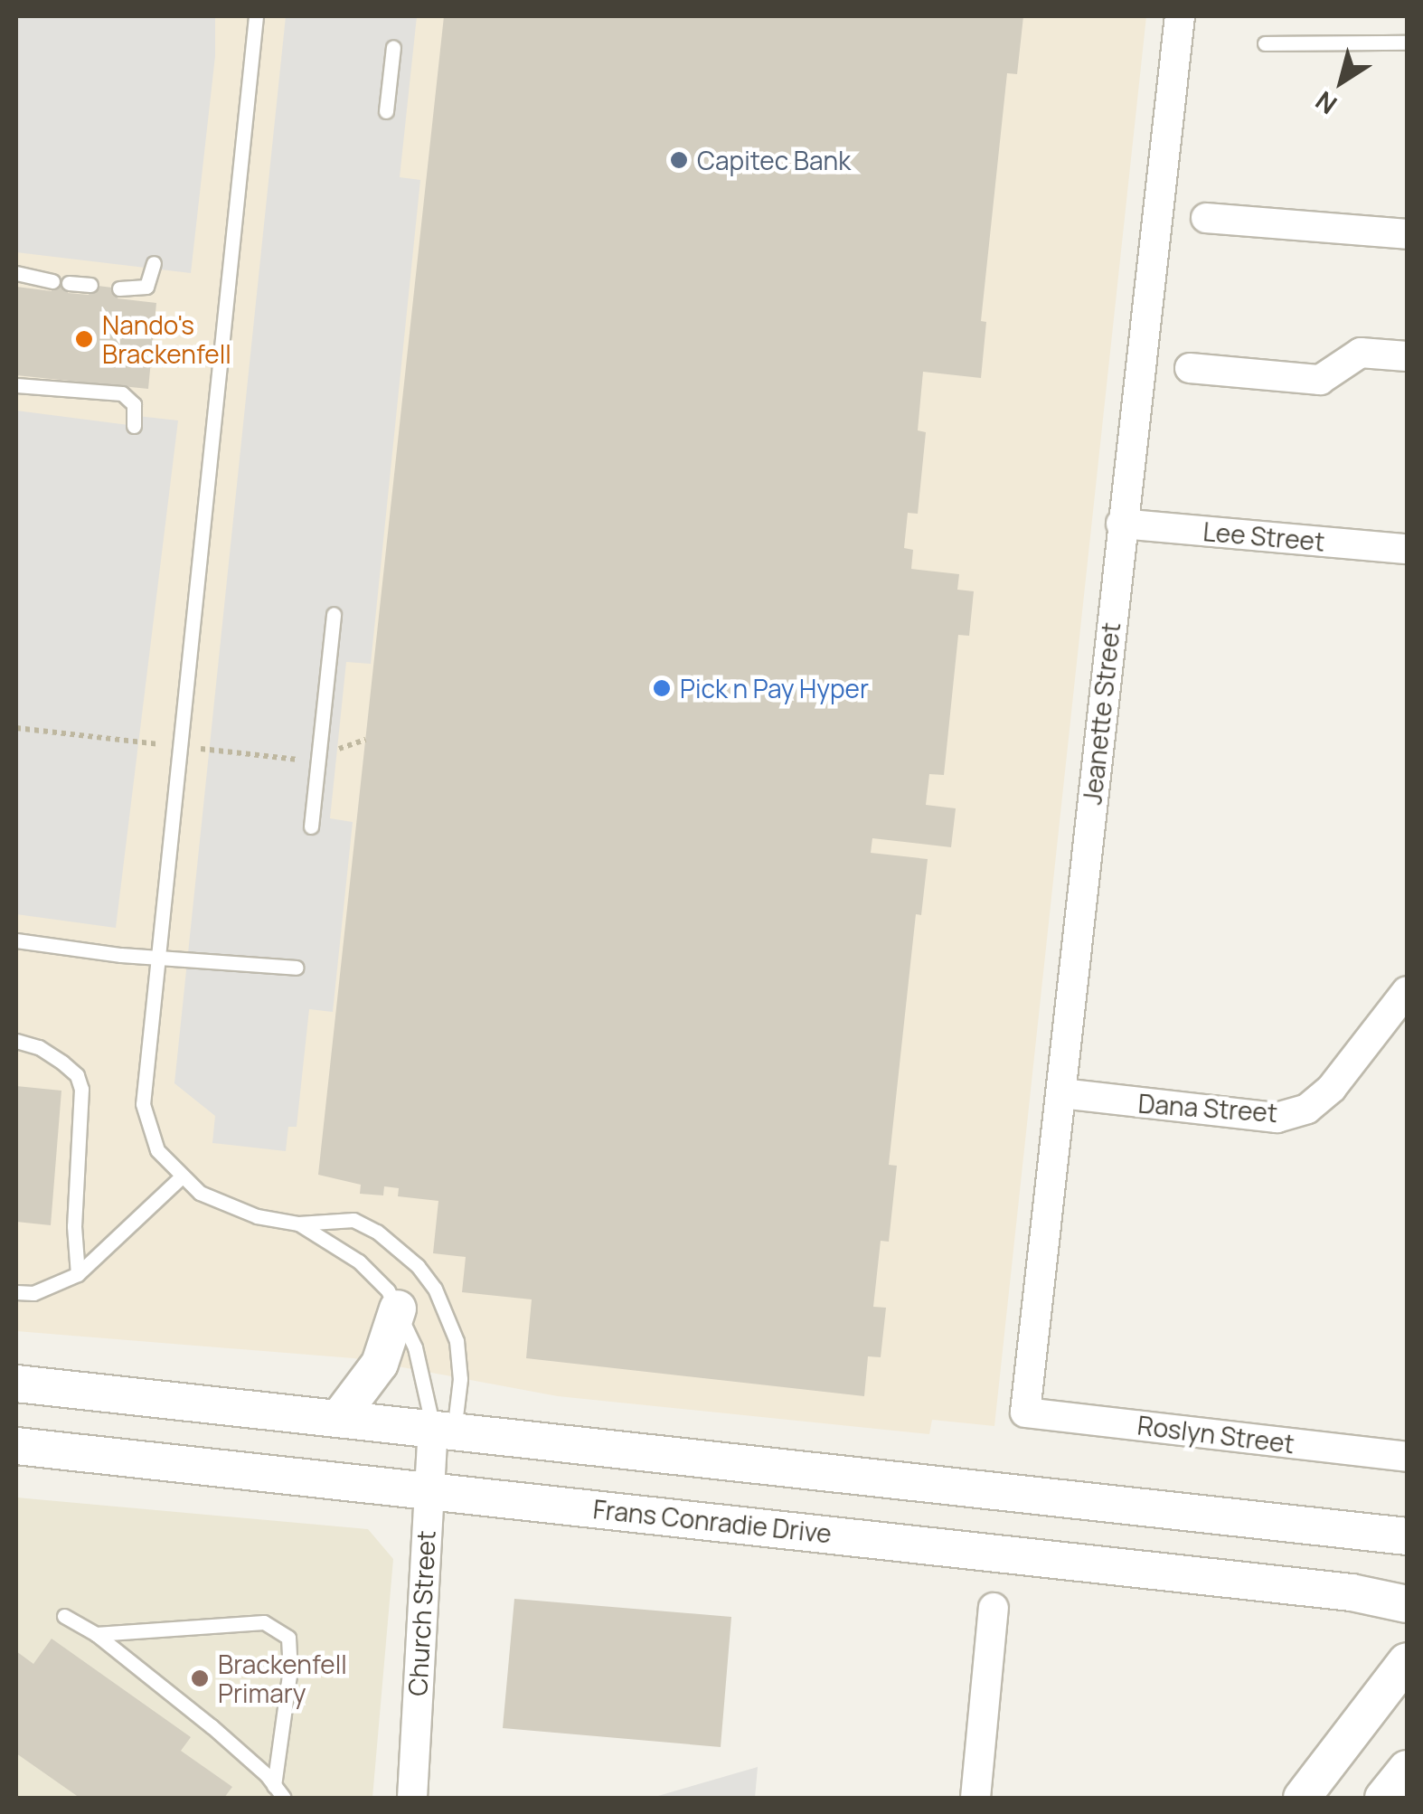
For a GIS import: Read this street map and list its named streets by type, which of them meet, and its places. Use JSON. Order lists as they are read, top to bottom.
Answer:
{
  "streets": {
    "street": [
      "Lee Street",
      "Jeanette Street",
      "Dana Street",
      "Roslyn Street",
      "Frans Conradie Drive",
      "Church Street"
    ]
  },
  "crossings": [
    ["Lee Street", "Jeanette Street"],
    ["Jeanette Street", "Dana Street"],
    ["Jeanette Street", "Roslyn Street"],
    ["Frans Conradie Drive", "Church Street"]
  ],
  "places": [
    "Capitec Bank",
    "Nando's Brackenfell",
    "Pick n Pay Hyper",
    "Brackenfell Primary"
  ],
  "north": "bottom left"
}
